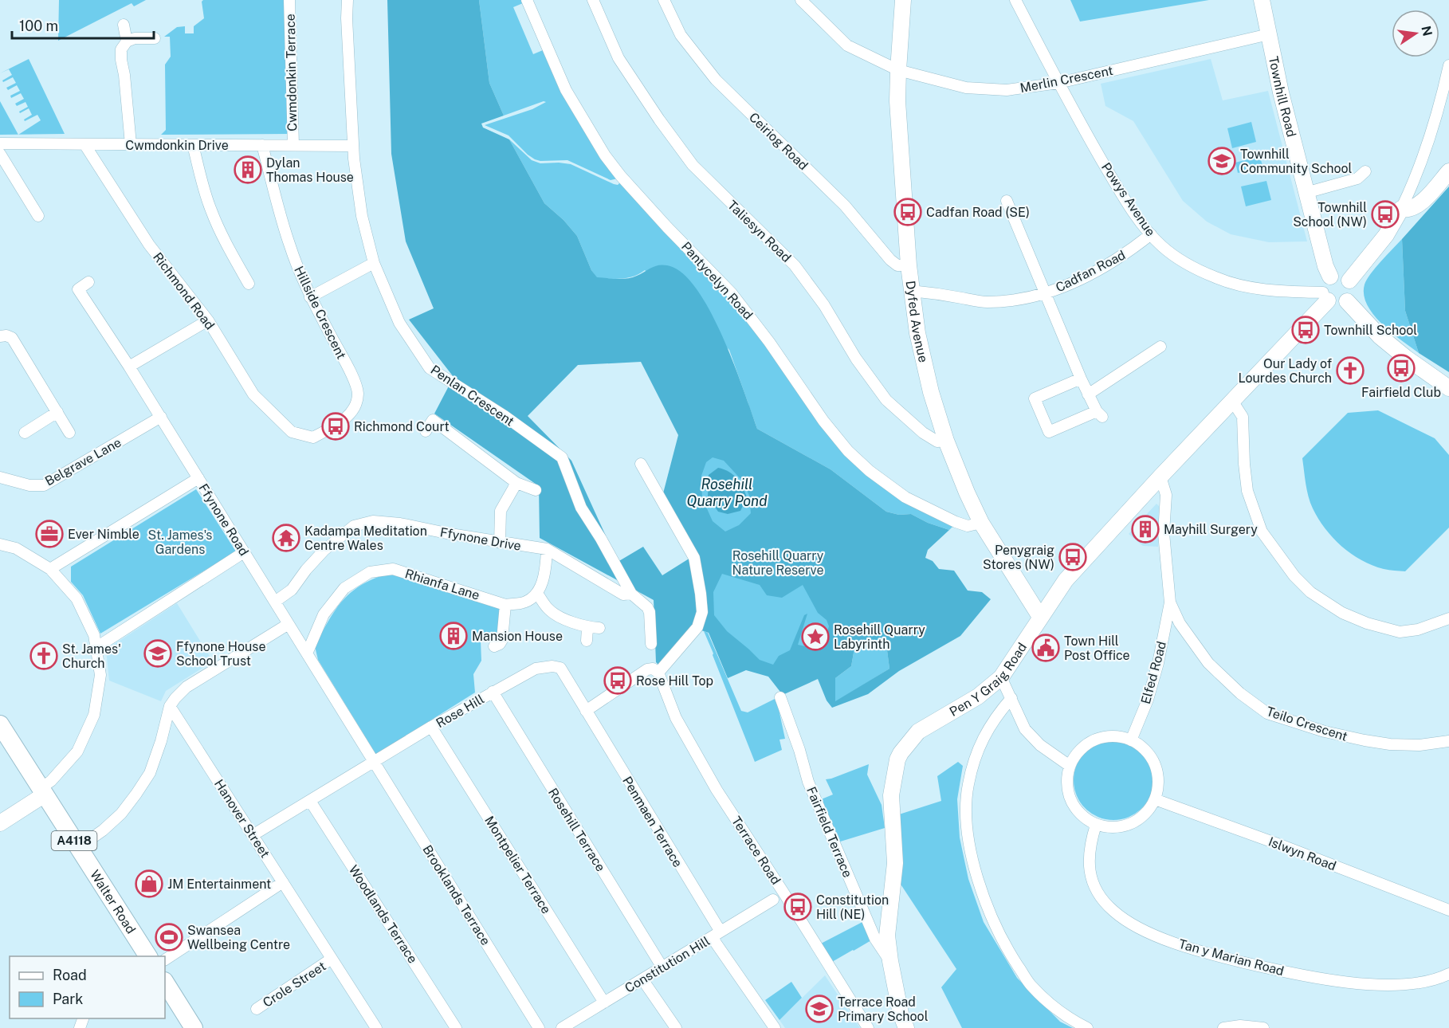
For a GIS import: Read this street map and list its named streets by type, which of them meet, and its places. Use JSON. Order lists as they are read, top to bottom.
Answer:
{
  "streets": {
    "main road": ["A4118", "Walter Road"],
    "street": [
      "Cwmdonkin Terrace",
      "Merlin Crescent",
      "Townhill Road",
      "Ceiriog Road",
      "Cwmdonkin Drive",
      "Powys Avenue",
      "Taliesyn Road",
      "Cadfan Road",
      "Pantycelyn Road",
      "Richmond Road",
      "Hillside Crescent",
      "Dyfed Avenue",
      "Penlan Crescent",
      "Belgrave Lane",
      "Ffynone Road",
      "Ffynone Drive",
      "Rhianfa Lane",
      "Elfed Road",
      "Pen Y Graig Road",
      "Rose Hill",
      "Teilo Crescent",
      "Hanover Street",
      "Penmaen Terrace",
      "Rosehill Terrace",
      "Fairfield Terrace",
      "Terrace Road",
      "Islwyn Road",
      "Montpelier Terrace",
      "Brooklands Terrace",
      "Woodlands Terrace",
      "Tan y Marian Road",
      "Constitution Hill",
      "Crole Street"
    ]
  },
  "crossings": [
    ["Cwmdonkin Terrace", "Cwmdonkin Drive"],
    ["Merlin Crescent", "Townhill Road"],
    ["Merlin Crescent", "Powys Avenue"],
    ["Merlin Crescent", "Dyfed Avenue"],
    ["Townhill Road", "Powys Avenue"],
    ["Townhill Road", "Pen Y Graig Road"],
    ["Ceiriog Road", "Dyfed Avenue"],
    ["Cwmdonkin Drive", "Richmond Road"],
    ["Cwmdonkin Drive", "Hillside Crescent"],
    ["Cwmdonkin Drive", "Penlan Crescent"],
    ["Powys Avenue", "Cadfan Road"],
    ["Powys Avenue", "Pen Y Graig Road"],
    ["Taliesyn Road", "Dyfed Avenue"],
    ["Cadfan Road", "Dyfed Avenue"],
    ["Pantycelyn Road", "Dyfed Avenue"],
    ["Richmond Road", "Hillside Crescent"],
    ["Dyfed Avenue", "Pen Y Graig Road"],
    ["Belgrave Lane", "Ffynone Road"],
    ["Ffynone Road", "Ffynone Drive"],
    ["Ffynone Road", "Rhianfa Lane"],
    ["Ffynone Road", "Rose Hill"],
    ["Ffynone Road", "Brooklands Terrace"],
    ["Elfed Road", "Teilo Crescent"],
    ["Elfed Road", "Islwyn Road"],
    ["Elfed Road", "Tan y Marian Road"],
    ["Pen Y Graig Road", "Teilo Crescent"],
    ["Pen Y Graig Road", "Fairfield Terrace"],
    ["Rose Hill", "Hanover Street"],
    ["Rose Hill", "Penmaen Terrace"],
    ["Rose Hill", "Rosehill Terrace"],
    ["Rose Hill", "Montpelier Terrace"],
    ["Rose Hill", "Brooklands Terrace"],
    ["Rose Hill", "Woodlands Terrace"],
    ["Hanover Street", "Crole Street"],
    ["Penmaen Terrace", "Constitution Hill"],
    ["Rosehill Terrace", "Constitution Hill"],
    ["Islwyn Road", "Tan y Marian Road"],
    ["Montpelier Terrace", "Constitution Hill"]
  ],
  "water": ["Rosehill Quarry Pond"],
  "parks": ["St. James's Gardens", "Rosehill Quarry Nature Reserve"],
  "places": {
    "school or university": ["Townhill Community School", "Ffynone House School Trust", "Terrace Road Primary School"],
    "building": ["Dylan Thomas House", "Mayhill Surgery", "Mansion House"],
    "bus stop": [
      "Cadfan Road (SE)",
      "Townhill School (NW)",
      "Townhill School",
      "Fairfield Club",
      "Richmond Court",
      "Penygraig Stores (NW)",
      "Rose Hill Top",
      "Constitution Hill (NE)"
    ],
    "church": ["Our Lady of Lourdes Church", "St. James' Church"],
    "office": ["Ever Nimble"],
    "temple": ["Kadampa Meditation Centre Wales"],
    "place": ["Rosehill Quarry Labyrinth"],
    "public building": ["Town Hill Post Office"],
    "shop": ["JM Entertainment"],
    "sports": ["Swansea Wellbeing Centre"]
  },
  "legend": ["Road", "Park"],
  "scale_bar": "100 m",
  "north": "right"
}
